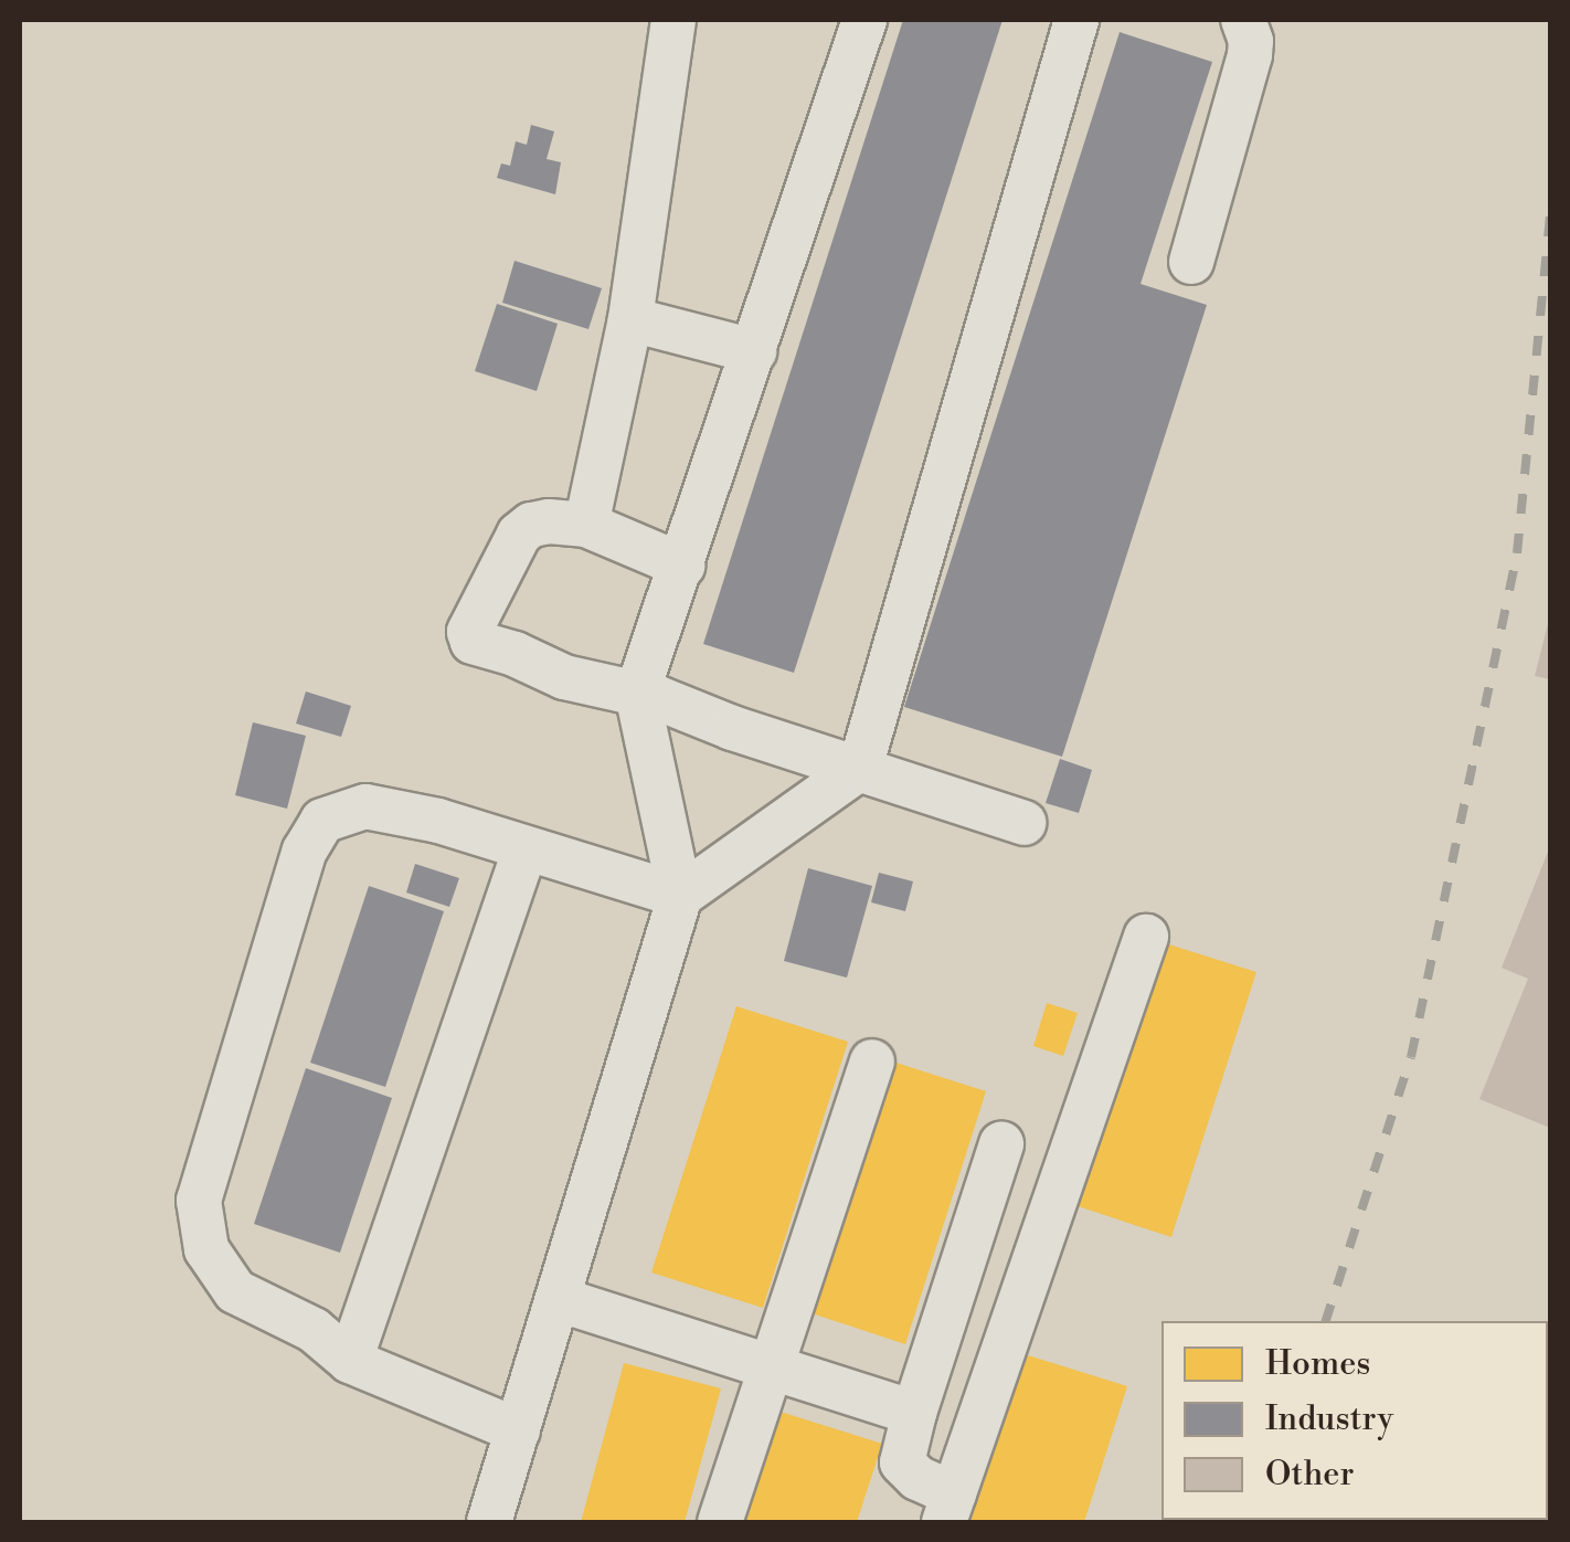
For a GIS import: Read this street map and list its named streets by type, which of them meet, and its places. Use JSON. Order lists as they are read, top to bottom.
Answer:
{
  "legend": ["Homes", "Industry", "Other"]
}
